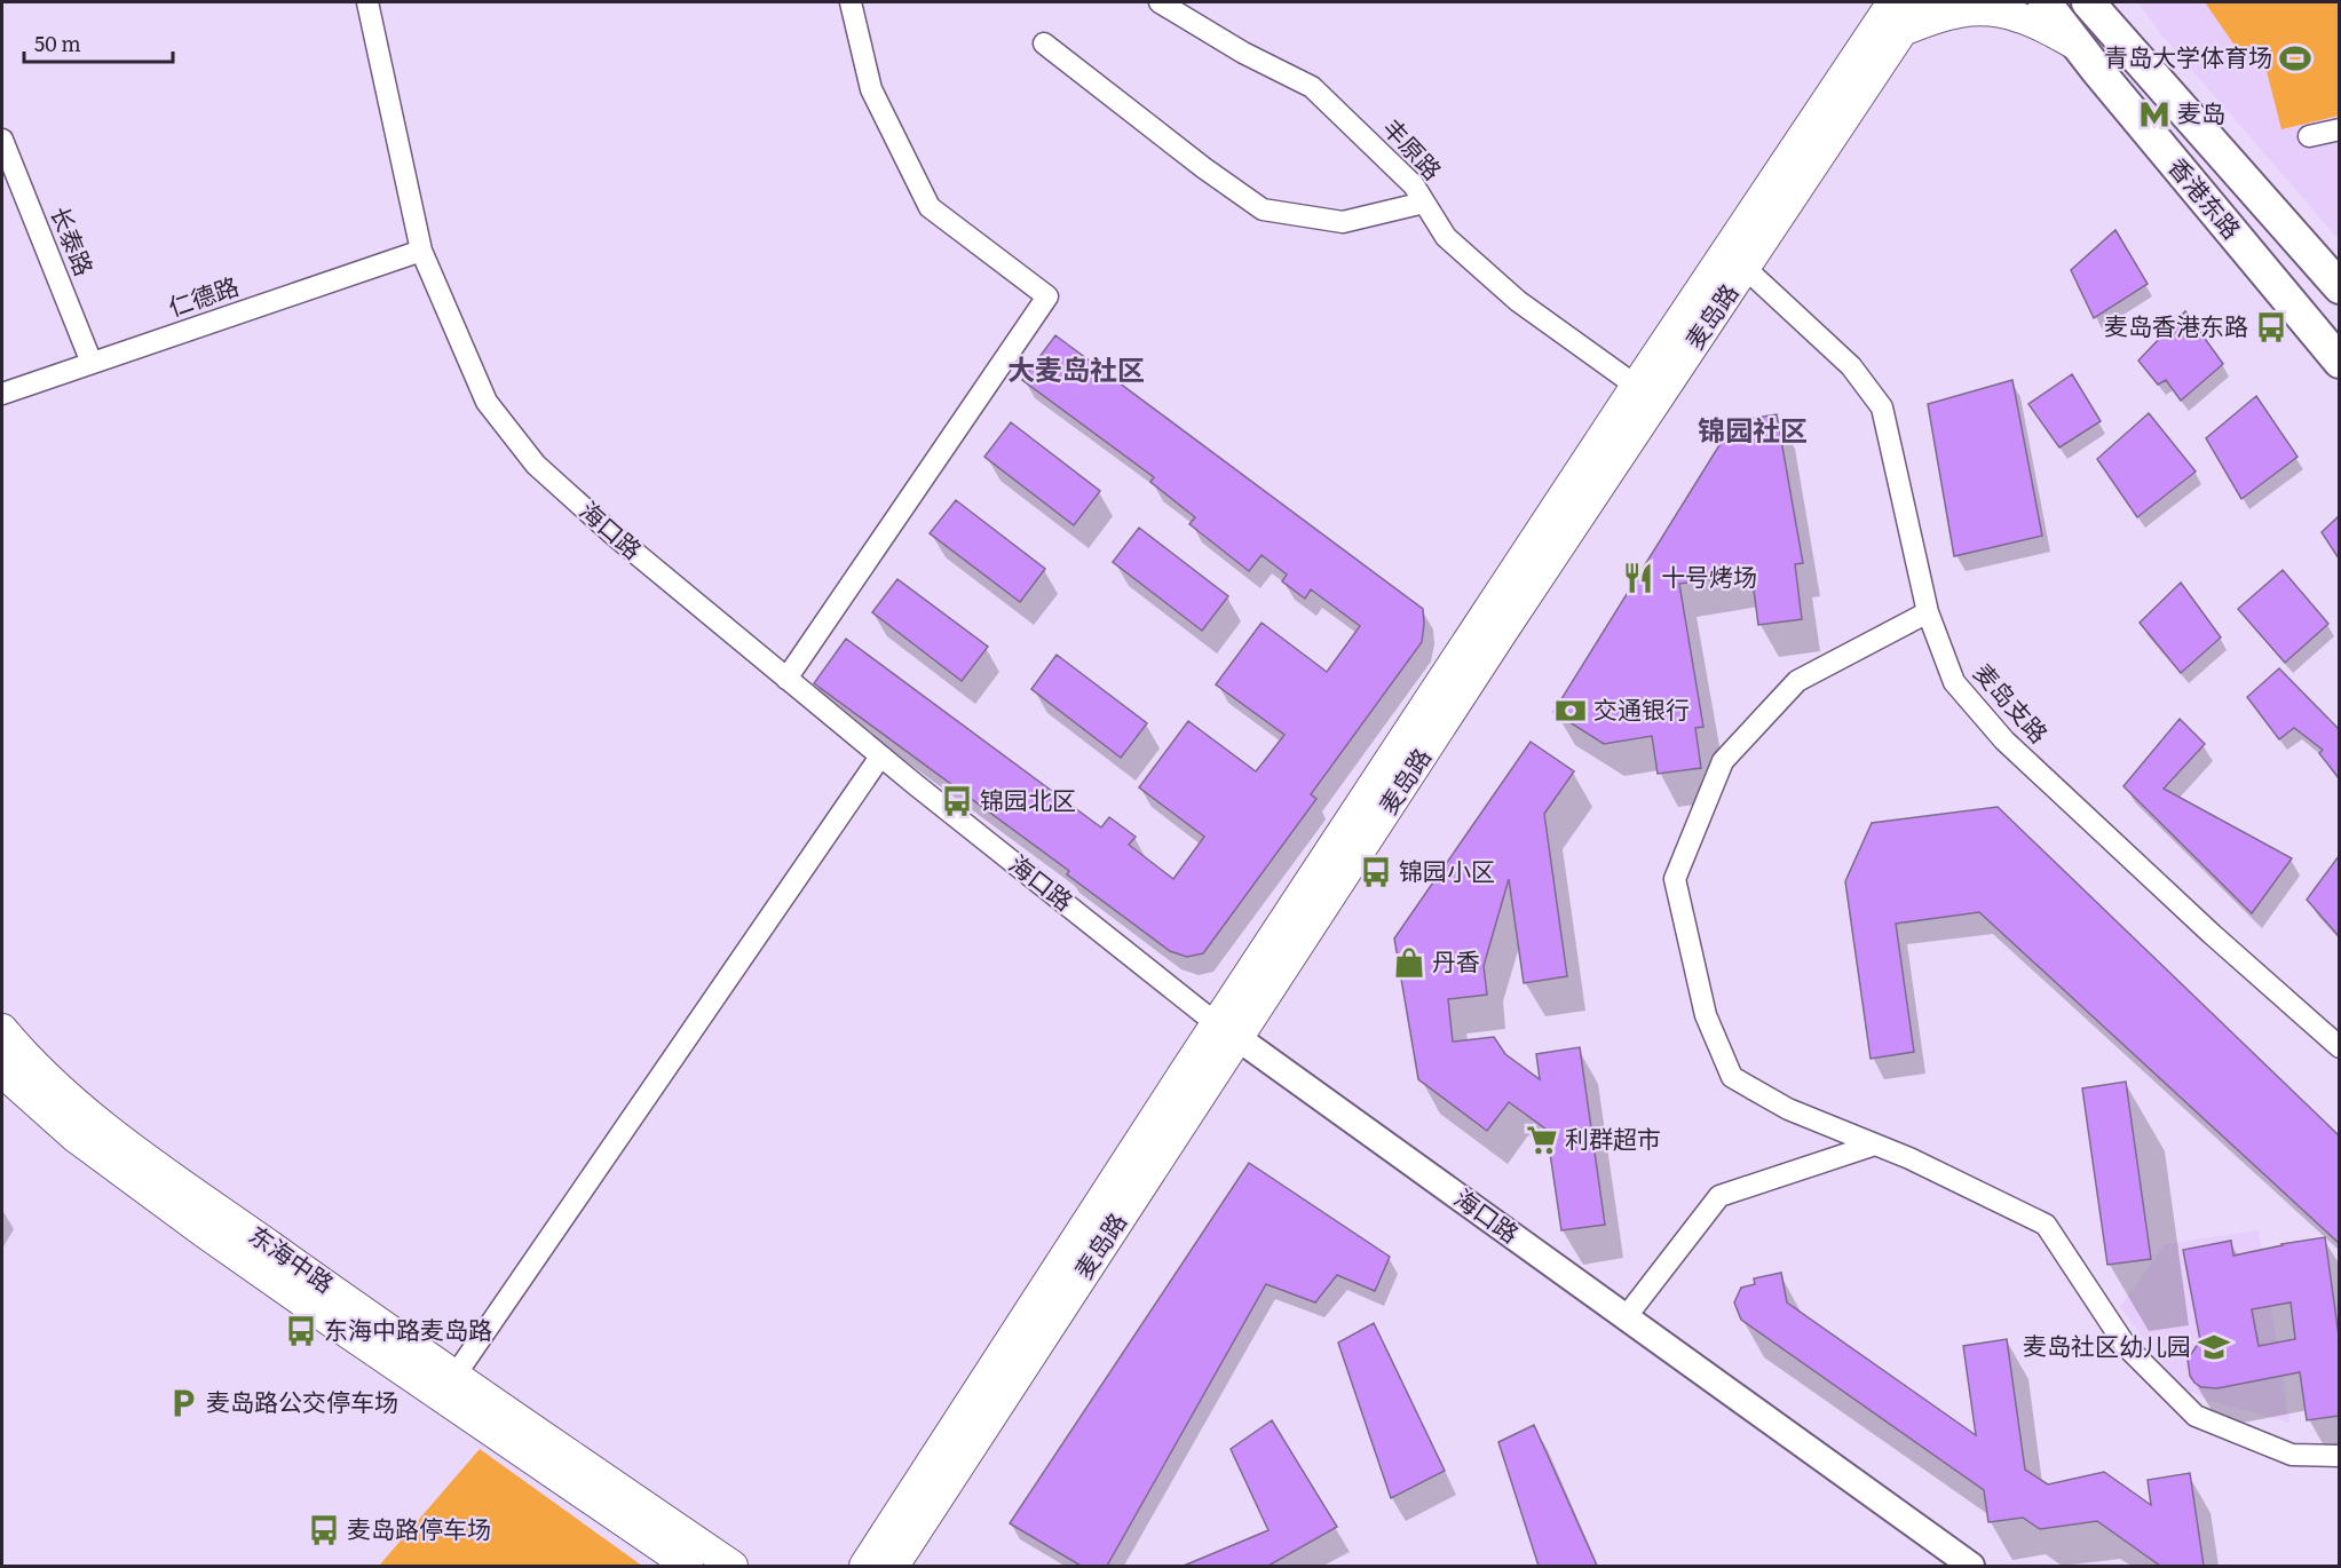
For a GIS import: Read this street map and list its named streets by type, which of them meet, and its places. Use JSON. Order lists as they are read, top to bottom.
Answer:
{
  "streets": {
    "main road": ["香港东路", "麦岛路", "东海中路"],
    "street": [
      "丰原路",
      "长泰路",
      "仁德路",
      "海口路",
      "麦岛支路"
    ]
  },
  "crossings": [
    ["丰原路", "麦岛路"],
    ["长泰路", "仁德路"],
    ["仁德路", "海口路"],
    ["麦岛路", "海口路"],
    ["麦岛路", "麦岛支路"]
  ],
  "districts": ["大麦岛社区", "锦园社区"],
  "places": {
    "sports": ["青岛大学体育场"],
    "metro station": ["麦岛"],
    "bus stop": [
      "麦岛香港东路",
      "锦园北区",
      "锦园小区",
      "东海中路麦岛路",
      "麦岛路停车场"
    ],
    "restaurant": ["十号烤场"],
    "bank": ["交通银行"],
    "shop": ["丹香"],
    "supermarket": ["利群超市"],
    "school or university": ["麦岛社区幼儿园"],
    "parking": ["麦岛路公交停车场"]
  },
  "scale_bar": "50 m"
}
